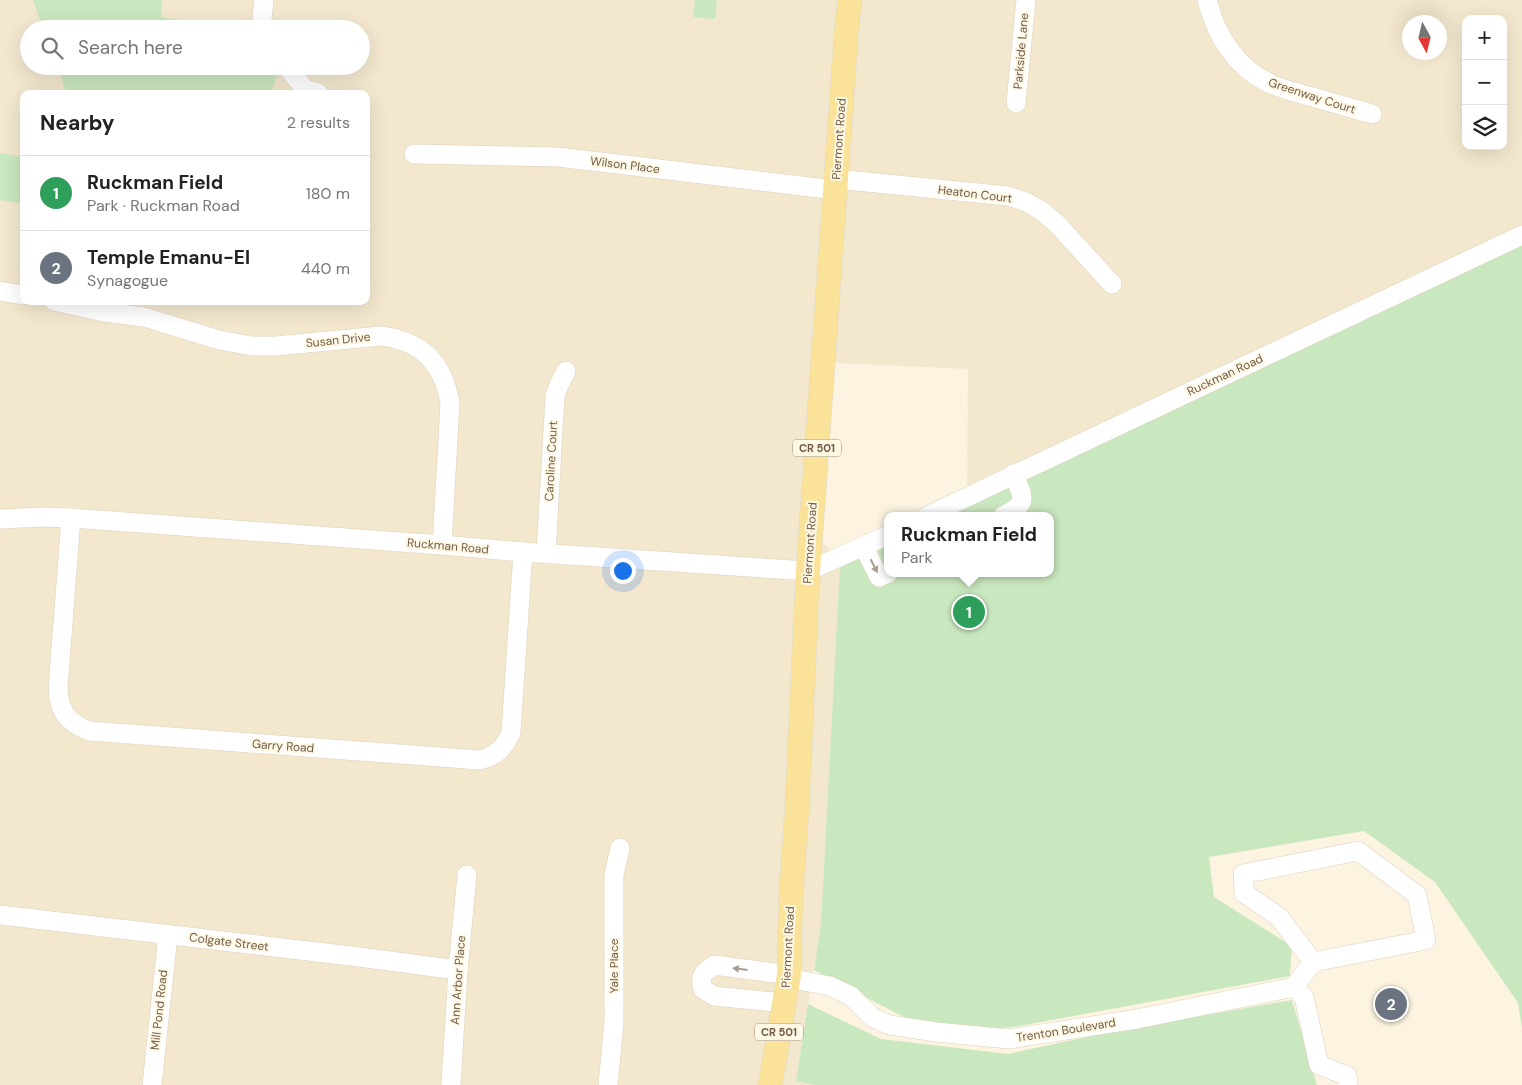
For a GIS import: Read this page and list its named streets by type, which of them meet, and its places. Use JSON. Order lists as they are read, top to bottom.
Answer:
{
  "streets": {
    "main road": ["Piermont Road", "CR 501"],
    "street": [
      "Parkside Lane",
      "Greenway Court",
      "Wilson Place",
      "Heaton Court",
      "Susan Drive",
      "Ruckman Road",
      "Caroline Court",
      "Garry Road",
      "Colgate Street",
      "Yale Place",
      "Ann Arbor Place",
      "Mill Pond Road",
      "Trenton Boulevard"
    ]
  },
  "crossings": [
    ["Piermont Road", "Wilson Place"],
    ["Piermont Road", "Heaton Court"],
    ["Piermont Road", "Ruckman Road"],
    ["Piermont Road", "Trenton Boulevard"],
    ["Wilson Place", "Heaton Court"],
    ["Susan Drive", "Ruckman Road"],
    ["Ruckman Road", "Caroline Court"],
    ["Ruckman Road", "Garry Road"],
    ["Colgate Street", "Ann Arbor Place"],
    ["Colgate Street", "Mill Pond Road"]
  ],
  "north": "bottom",
  "page": {
    "map_buttons": ["+", "−"],
    "search": "Search here",
    "heading": ["Nearby", "2 results"],
    "list": [
      {
        "mark": "1",
        "name": "Ruckman Field",
        "note": "Park · Ruckman Road",
        "value": "180 m"
      },
      {
        "mark": "2",
        "name": "Temple Emanu-El",
        "note": "Synagogue",
        "value": "440 m"
      }
    ],
    "popup": ["Ruckman Field", "Park"],
    "pins": ["1", "2"]
  }
}
